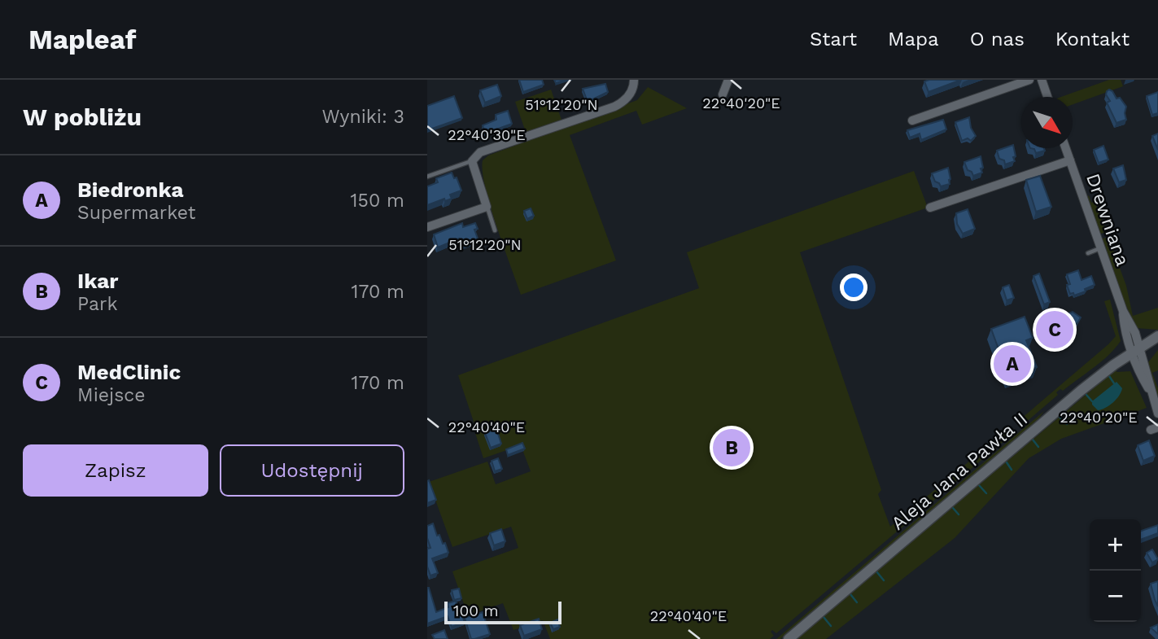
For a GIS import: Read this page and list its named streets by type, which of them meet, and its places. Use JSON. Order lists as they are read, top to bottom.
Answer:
{
  "streets": {
    "street": ["Drewniana", "Aleja Jana Pawła II"]
  },
  "crossings": [
    ["Drewniana", "Aleja Jana Pawła II"]
  ],
  "scale_bar": "100 m",
  "north": "bottom right",
  "page": {
    "header": "Mapleaf",
    "nav": [
      "Start",
      "Mapa",
      "O nas",
      "Kontakt"
    ],
    "heading": ["W pobliżu", "Wyniki: 3"],
    "list": [
      {
        "mark": "A",
        "name": "Biedronka",
        "note": "Supermarket",
        "value": "150 m"
      },
      {
        "mark": "B",
        "name": "Ikar",
        "note": "Park",
        "value": "170 m"
      },
      {
        "mark": "C",
        "name": "MedClinic",
        "note": "Miejsce",
        "value": "170 m"
      }
    ],
    "pins": ["C", "A", "B"],
    "buttons": ["Zapisz", "Udostępnij"],
    "map_buttons": ["+", "−"],
    "scale": "100 m"
  },
  "coordinates": [
    "22°40'20\"E",
    "51°12'20\"N",
    "22°40'30\"E",
    "22°40'40\"E"
  ]
}
